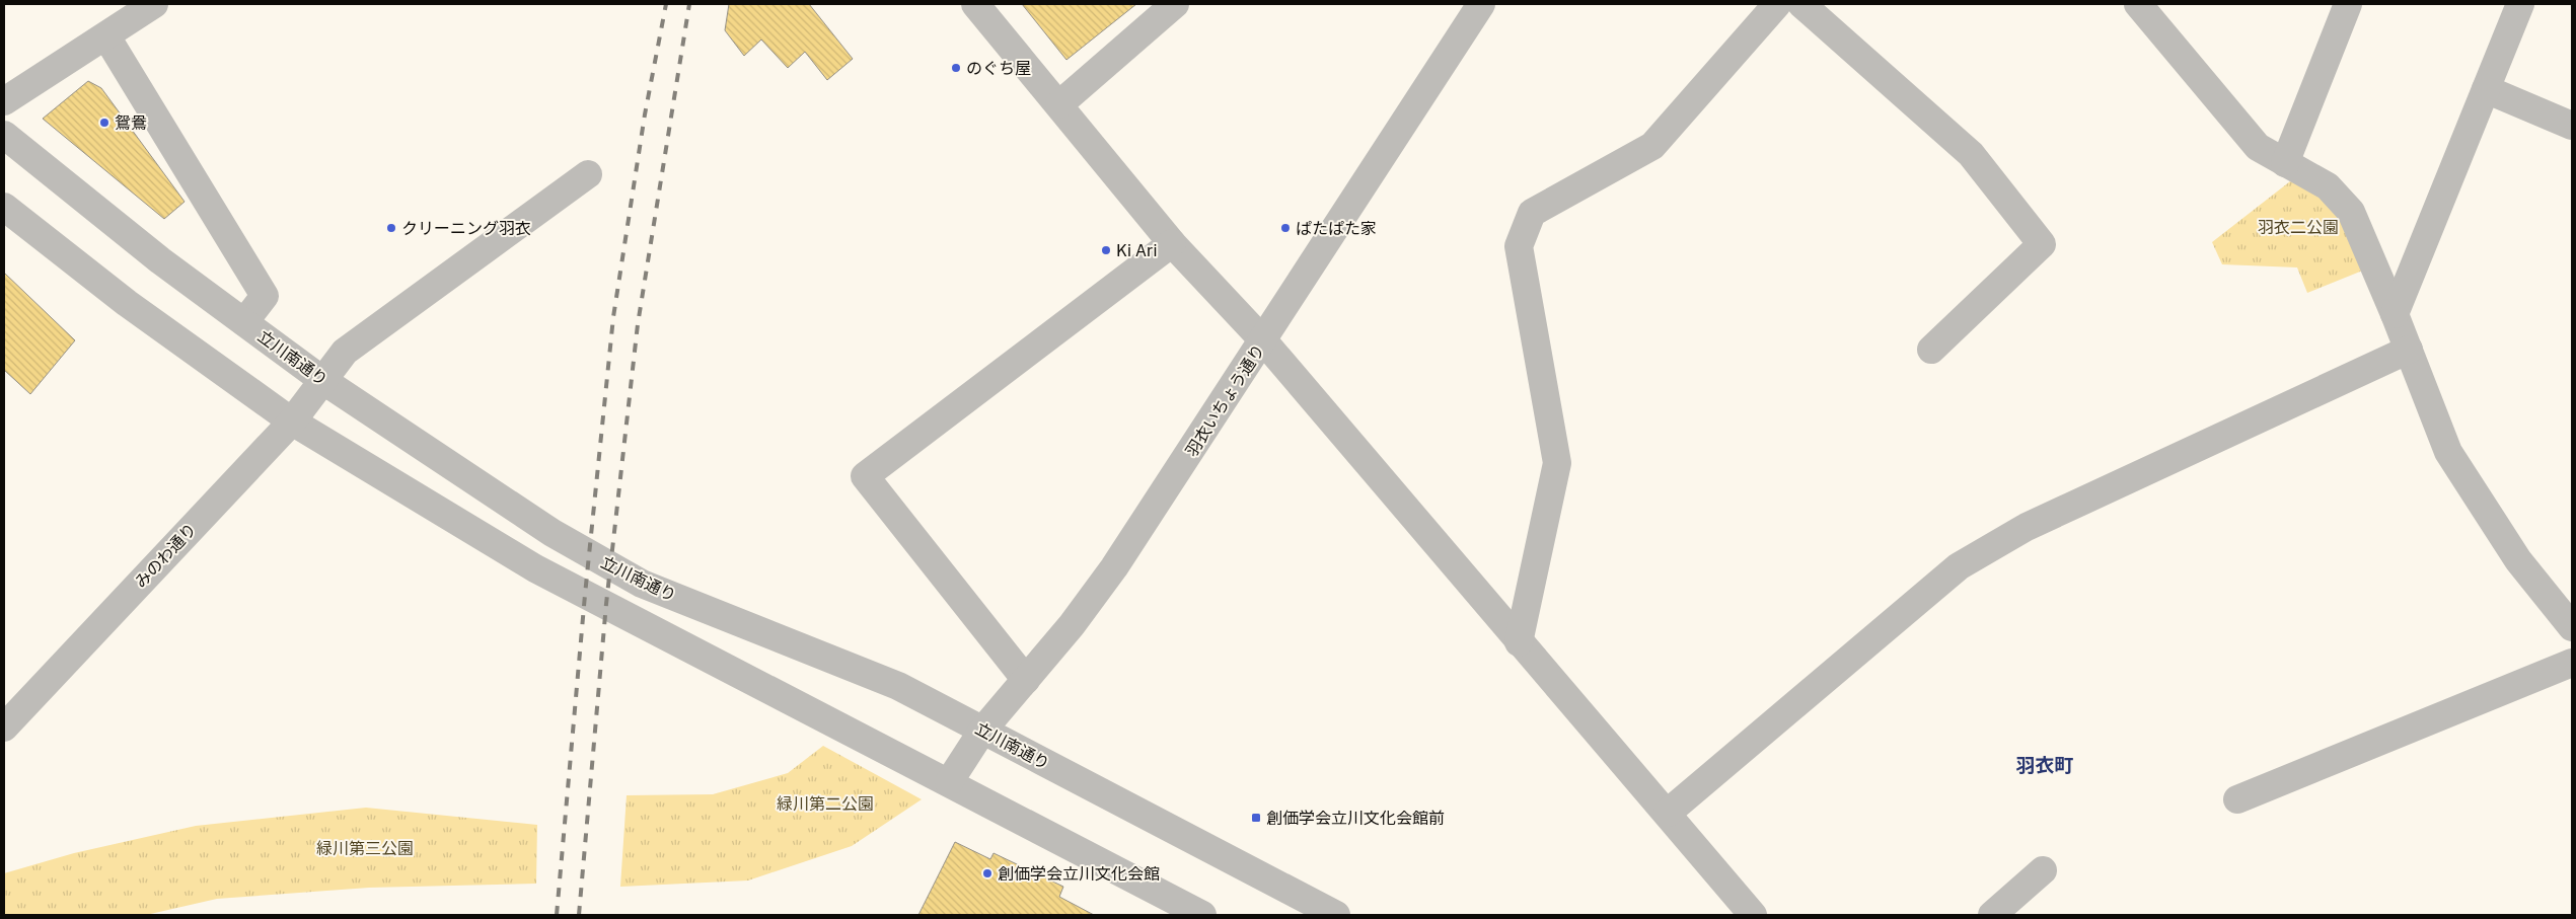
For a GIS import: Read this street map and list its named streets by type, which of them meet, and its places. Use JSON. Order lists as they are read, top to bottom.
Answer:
{
  "streets": {
    "street": ["立川南通り", "羽衣いちょう通り", "みのわ通り"]
  },
  "crossings": [
    ["立川南通り", "羽衣いちょう通り"],
    ["立川南通り", "みのわ通り"]
  ],
  "districts": ["羽衣町"],
  "parks": ["羽衣二公園", "緑川第二公園", "緑川第三公園"],
  "places": {
    "other": [
      "のぐち屋",
      "鴛鴦",
      "クリーニング羽衣",
      "ぱたぱた家",
      "Ki Ari",
      "創価学会立川文化会館"
    ],
    "transit": ["創価学会立川文化会館前"]
  }
}
